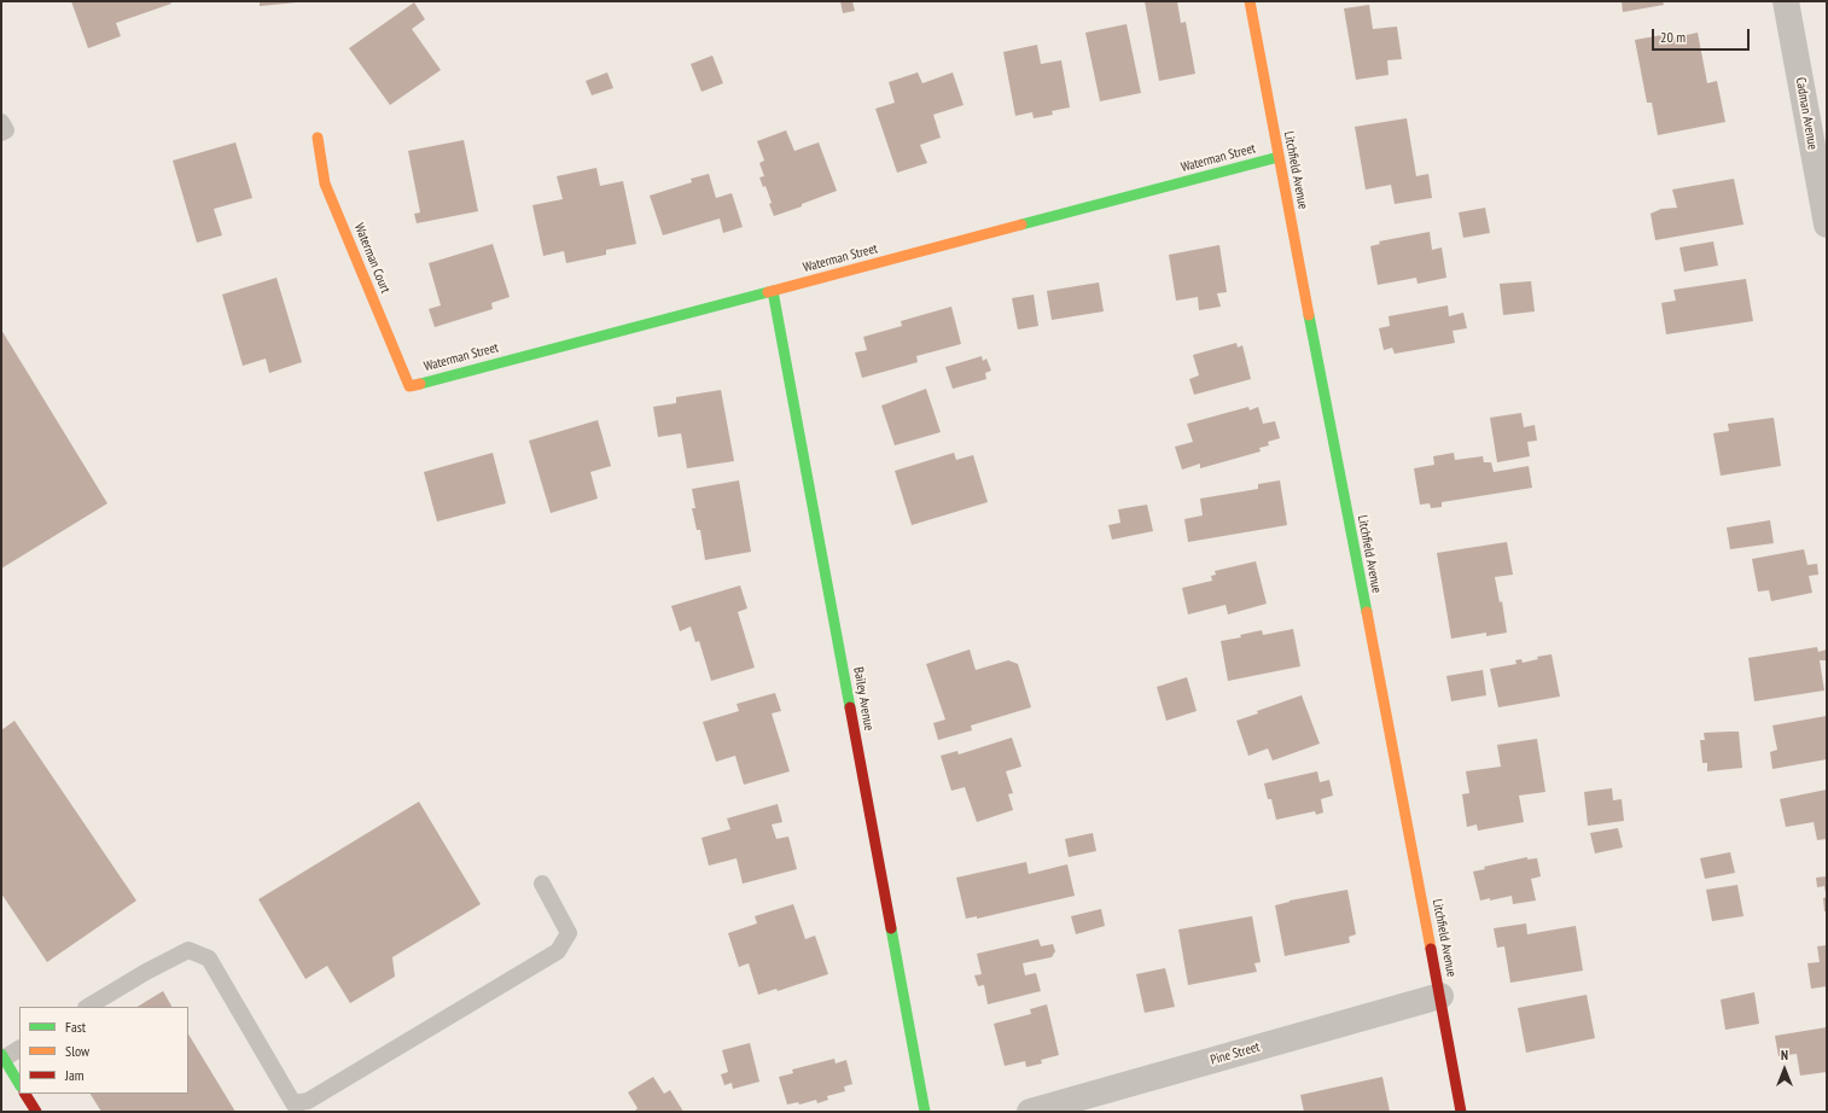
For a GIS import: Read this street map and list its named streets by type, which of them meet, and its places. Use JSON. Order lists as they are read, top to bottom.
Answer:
{
  "streets": {
    "street": [
      "Cadman Avenue",
      "Waterman Street",
      "Litchfield Avenue",
      "Waterman Court",
      "Bailey Avenue",
      "Pine Street"
    ]
  },
  "crossings": [
    ["Waterman Street", "Litchfield Avenue"],
    ["Waterman Street", "Waterman Court"],
    ["Waterman Street", "Bailey Avenue"],
    ["Litchfield Avenue", "Pine Street"]
  ],
  "legend": ["Fast", "Slow", "Jam"],
  "scale_bar": "20 m",
  "north": "top"
}
